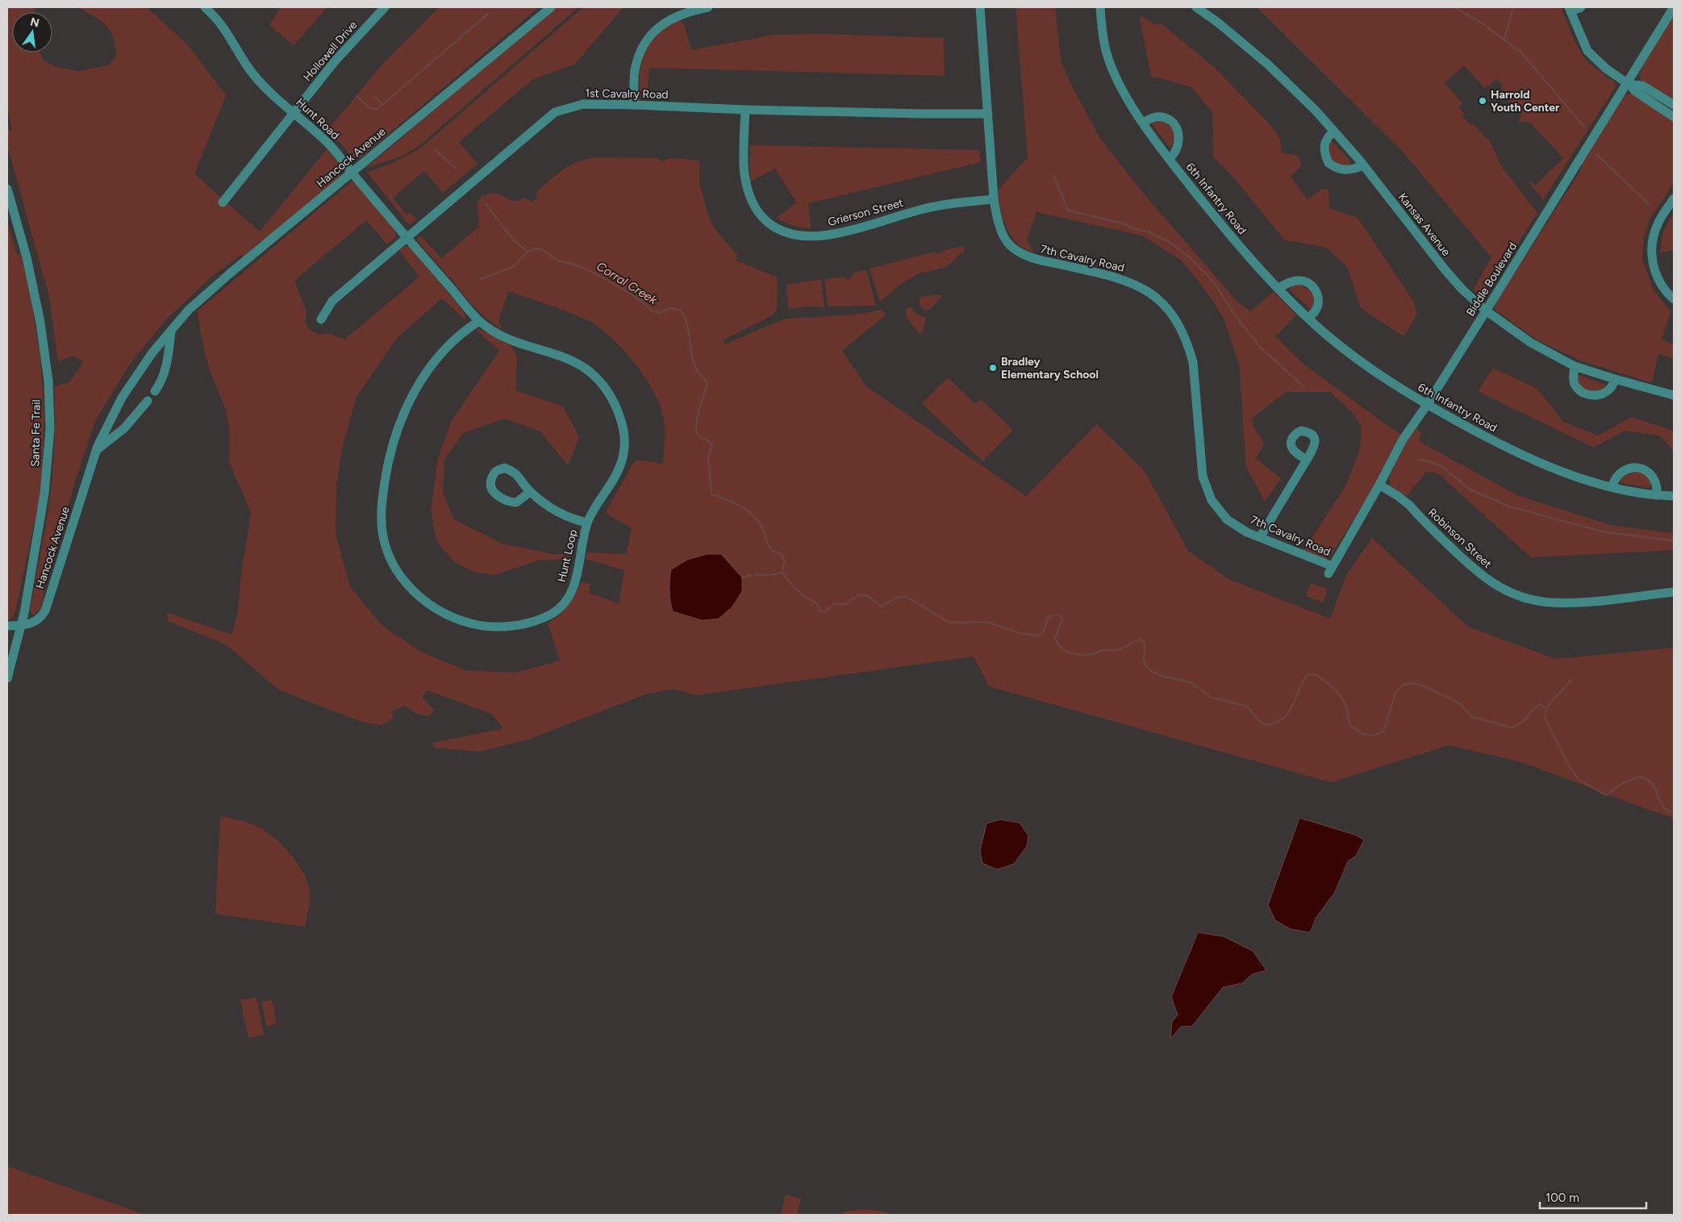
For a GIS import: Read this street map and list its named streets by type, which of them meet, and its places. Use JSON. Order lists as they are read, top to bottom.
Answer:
{
  "streets": {
    "street": [
      "Hollowell Drive",
      "1st Cavalry Road",
      "Hunt Road",
      "Hancock Avenue",
      "6th Infantry Road",
      "Grierson Street",
      "Kansas Avenue",
      "7th Cavalry Road",
      "Biddle Boulevard",
      "Santa Fe Trail",
      "Robinson Street",
      "Hunt Loop"
    ]
  },
  "crossings": [
    ["Hollowell Drive", "Hunt Road"],
    ["1st Cavalry Road", "Hunt Road"],
    ["1st Cavalry Road", "Grierson Street"],
    ["1st Cavalry Road", "7th Cavalry Road"],
    ["Hunt Road", "Hancock Avenue"],
    ["Hunt Road", "Hunt Loop"],
    ["Hancock Avenue", "Santa Fe Trail"],
    ["6th Infantry Road", "Biddle Boulevard"],
    ["Grierson Street", "7th Cavalry Road"],
    ["Kansas Avenue", "Biddle Boulevard"],
    ["7th Cavalry Road", "Biddle Boulevard"],
    ["Biddle Boulevard", "Robinson Street"]
  ],
  "water": ["Corral Creek"],
  "places": ["Harrold Youth Center", "Bradley Elementary School"],
  "scale_bar": "100 m",
  "north": "top"
}
